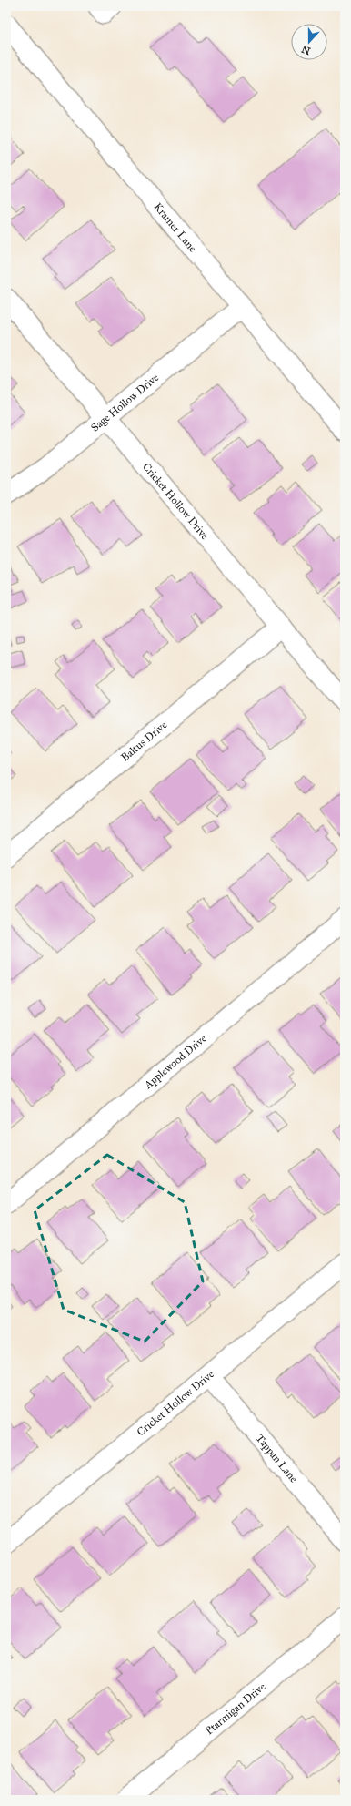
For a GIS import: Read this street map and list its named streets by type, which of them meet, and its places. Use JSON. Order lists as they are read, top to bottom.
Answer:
{
  "streets": {
    "street": [
      "Kramer Lane",
      "Sage Hollow Drive",
      "Cricket Hollow Drive",
      "Baltus Drive",
      "Applewood Drive",
      "Tappan Lane",
      "Ptarmigan Drive"
    ]
  },
  "crossings": [
    ["Kramer Lane", "Sage Hollow Drive"],
    ["Sage Hollow Drive", "Cricket Hollow Drive"],
    ["Cricket Hollow Drive", "Baltus Drive"],
    ["Cricket Hollow Drive", "Tappan Lane"]
  ],
  "north": "bottom"
}
